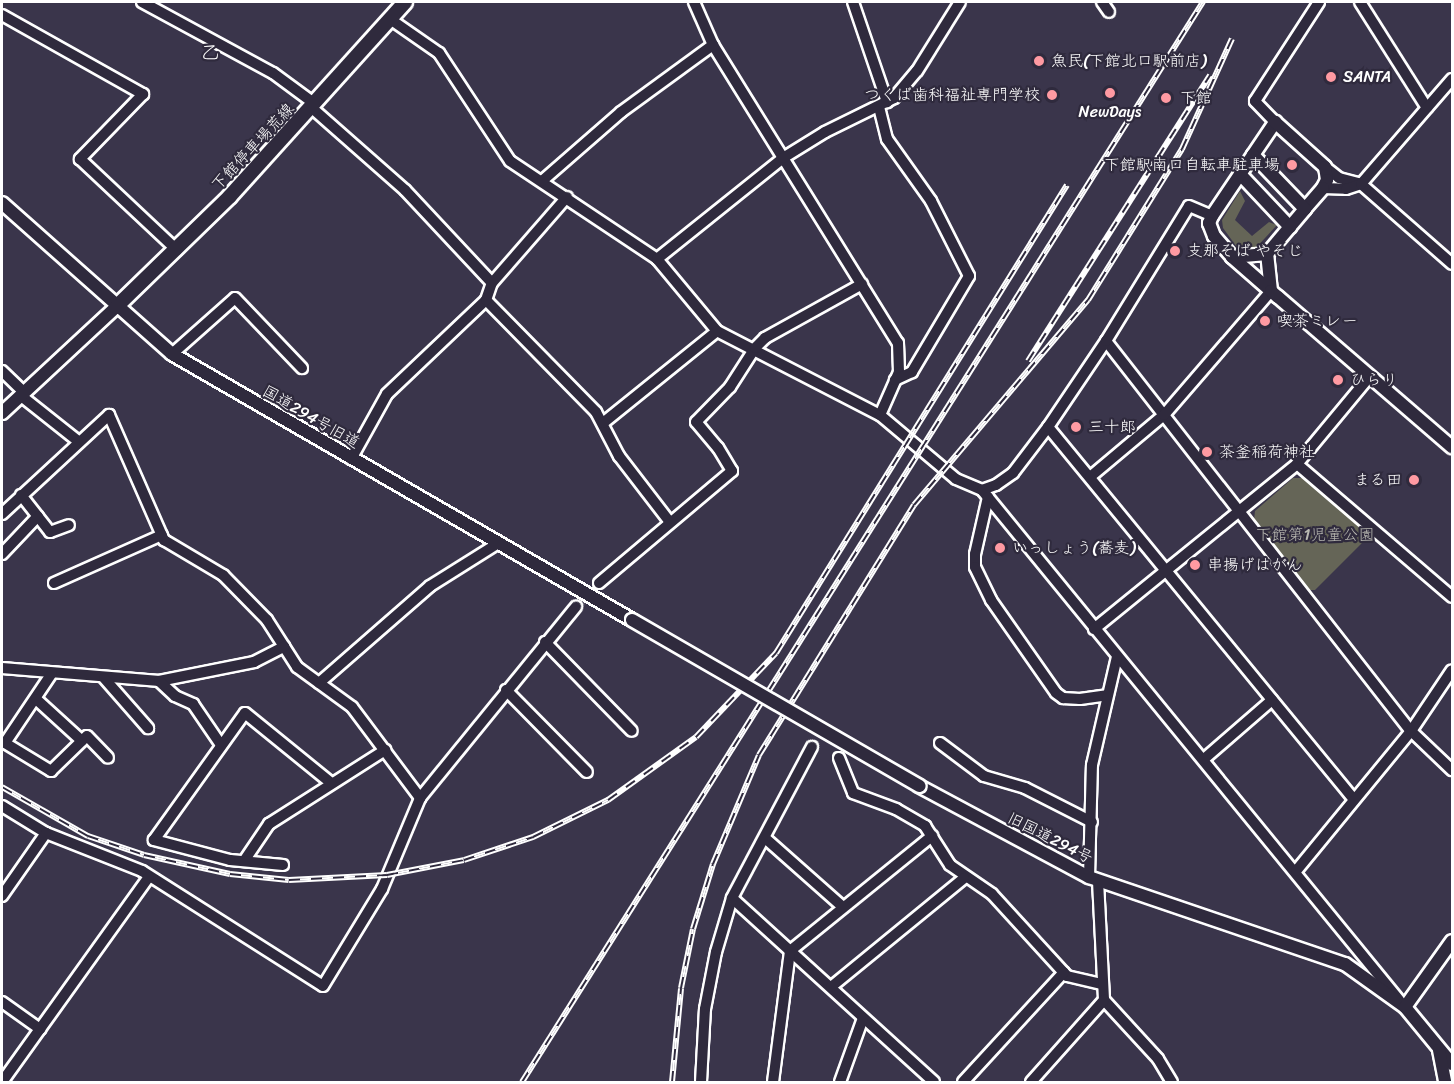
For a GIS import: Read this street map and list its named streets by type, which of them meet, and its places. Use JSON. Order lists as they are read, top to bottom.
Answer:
{
  "streets": {
    "main road": ["下館停車場荒線"],
    "street": ["国道294号旧道", "旧国道294号"]
  },
  "crossings": [
    ["下館停車場荒線", "国道294号旧道"],
    ["国道294号旧道", "旧国道294号"]
  ],
  "districts": ["乙"],
  "parks": ["下館第1児童公園"],
  "places": [
    "魚民(下館北口駅前店)",
    "SANTA",
    "NewDays",
    "つくば歯科福祉専門学校",
    "下館",
    "下館駅南口自転車駐車場",
    "支那そば やそじ",
    "喫茶ミレー",
    "ひらり",
    "三十郎",
    "茶釜稲荷神社",
    "まる田",
    "いっしょう(蕎麦)",
    "串揚げはがん"
  ]
}
